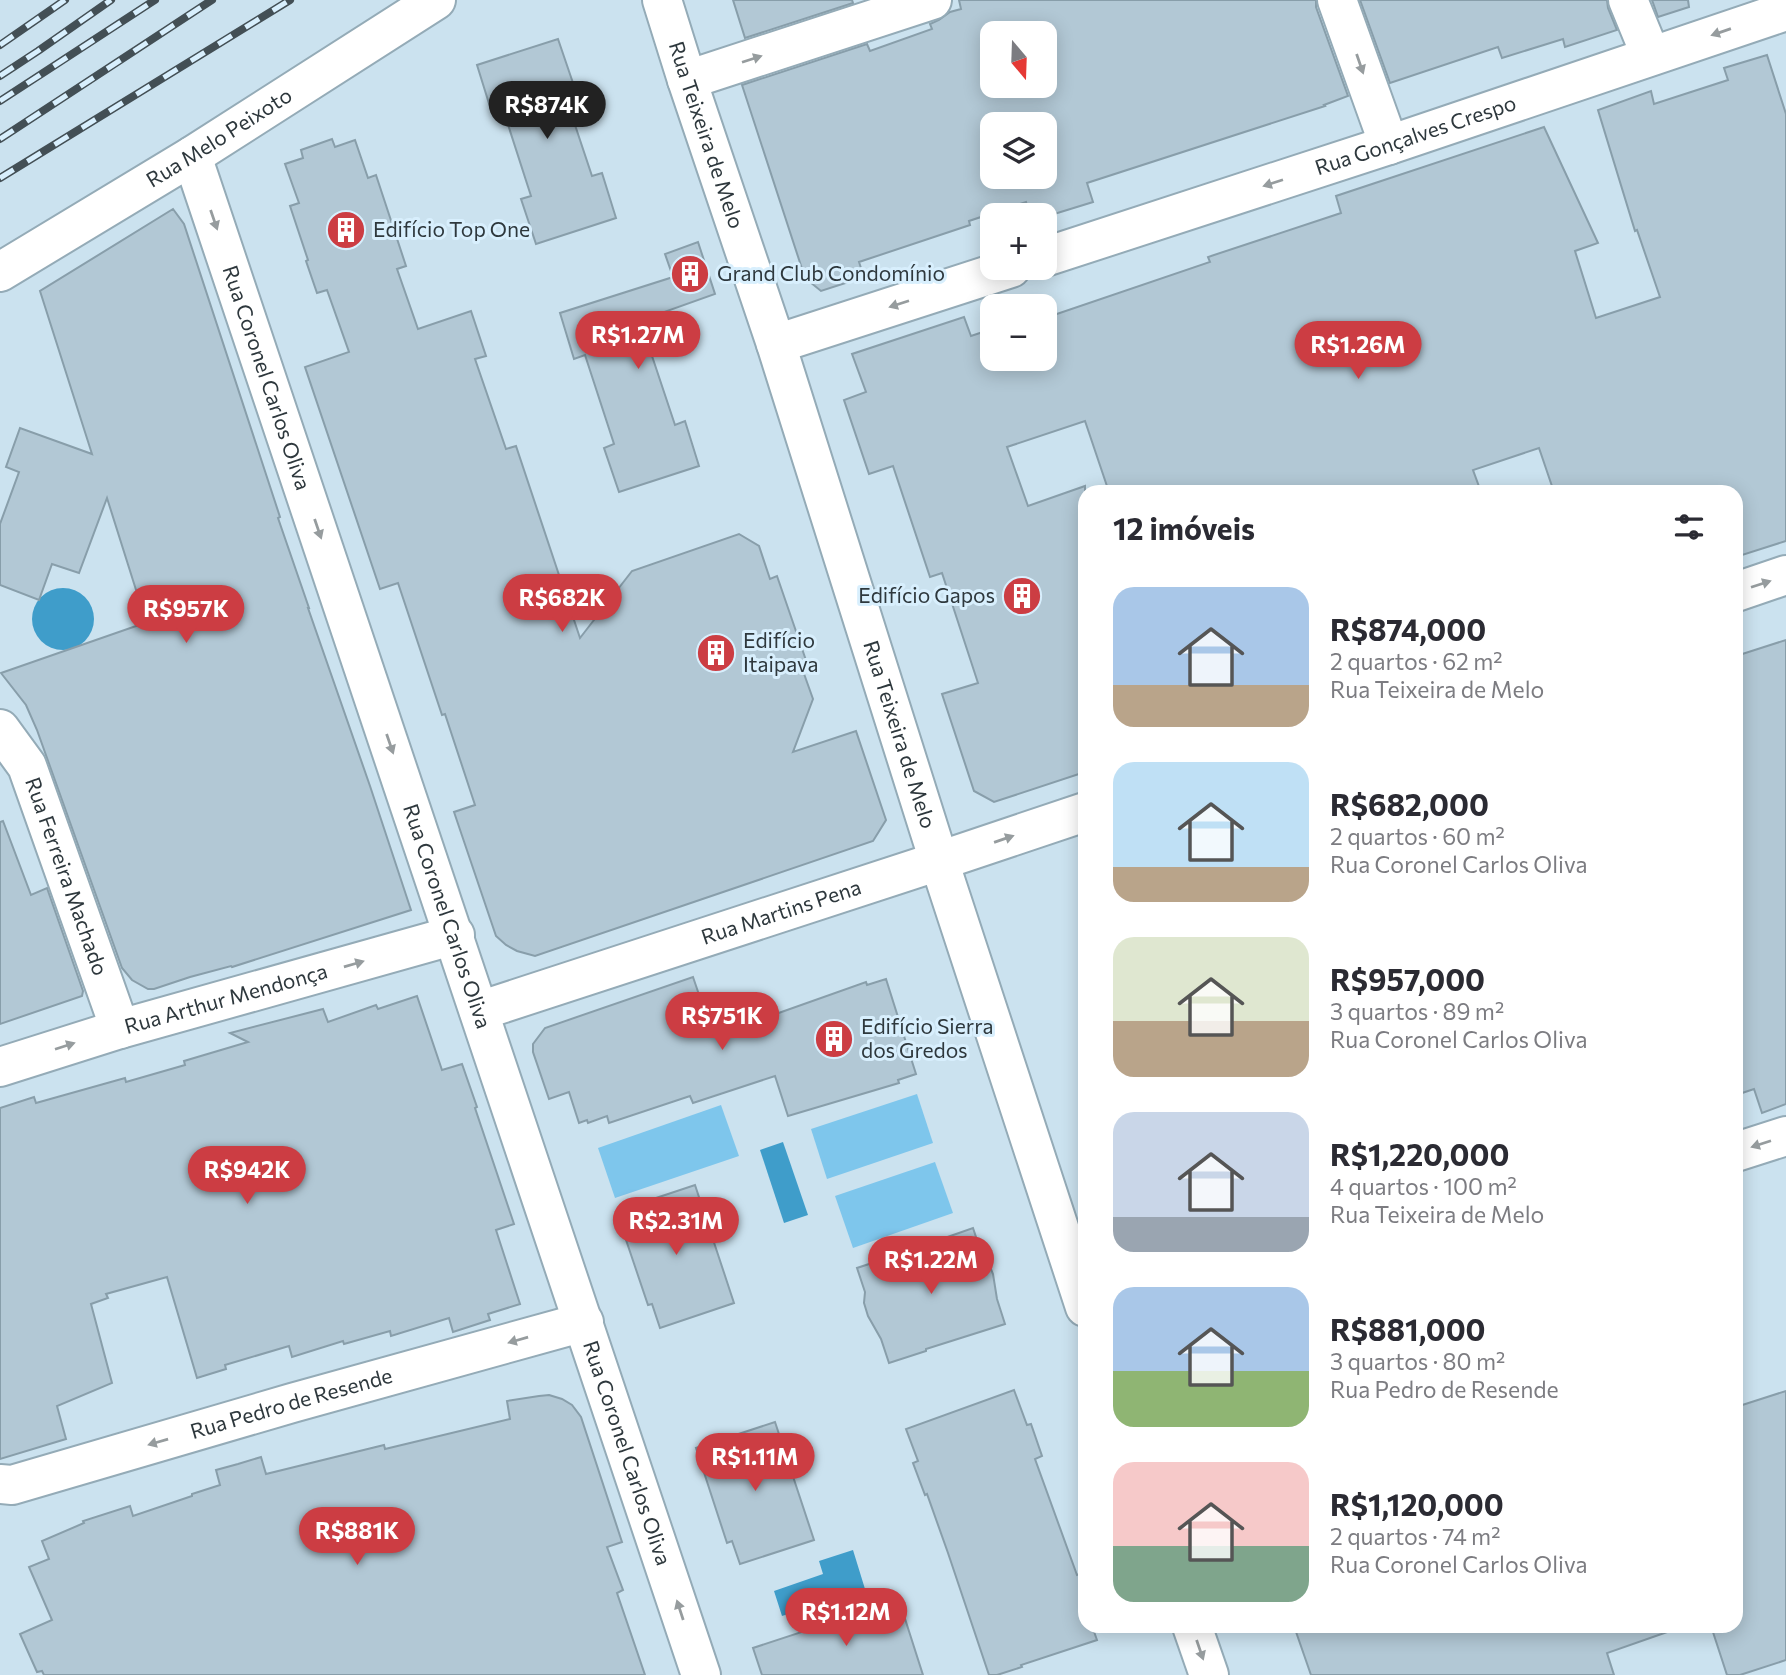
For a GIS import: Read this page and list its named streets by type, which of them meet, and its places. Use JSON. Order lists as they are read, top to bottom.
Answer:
{
  "streets": {
    "street": [
      "Rua Teixeira de Melo",
      "Rua Gonçalves Crespo",
      "Rua Melo Peixoto",
      "Rua Coronel Carlos Oliva",
      "Rua Ferreira Machado",
      "Rua Martins Pena",
      "Rua Arthur Mendonça",
      "Rua Pedro de Resende"
    ]
  },
  "crossings": [
    ["Rua Teixeira de Melo", "Rua Martins Pena"],
    ["Rua Melo Peixoto", "Rua Coronel Carlos Oliva"],
    ["Rua Coronel Carlos Oliva", "Rua Martins Pena"],
    ["Rua Coronel Carlos Oliva", "Rua Arthur Mendonça"],
    ["Rua Coronel Carlos Oliva", "Rua Pedro de Resende"],
    ["Rua Ferreira Machado", "Rua Arthur Mendonça"]
  ],
  "one_way": ["Rua Gonçalves Crespo", "Rua Arthur Mendonça", "Rua Pedro de Resende"],
  "places": {
    "building": [
      "Edifício Top One",
      "Grand Club Condomínio",
      "Edifício Gapos",
      "Edifício Itaipava",
      "Edifício Sierra dos Gredos"
    ]
  },
  "north": "bottom",
  "page": {
    "map_buttons": ["+", "−"],
    "price": [
      "R$874K",
      "R$1.27M",
      "R$1.26M",
      "R$682K",
      "R$957K",
      "R$751K",
      "R$942K",
      "R$2.31M",
      "R$1.22M",
      "R$1.11M",
      "R$881K",
      "R$1.12M"
    ],
    "heading": "12 imóveis",
    "list": [
      {
        "name": "R$874,000",
        "note": "2 quartos · 62 m² · Rua Teixeira de Melo"
      },
      {
        "name": "R$682,000",
        "note": "2 quartos · 60 m² · Rua Coronel Carlos Oliva"
      },
      {
        "name": "R$957,000",
        "note": "3 quartos · 89 m² · Rua Coronel Carlos Oliva"
      },
      {
        "name": "R$1,220,000",
        "note": "4 quartos · 100 m² · Rua Teixeira de Melo"
      },
      {
        "name": "R$881,000",
        "note": "3 quartos · 80 m² · Rua Pedro de Resende"
      },
      {
        "name": "R$1,120,000",
        "note": "2 quartos · 74 m² · Rua Coronel Carlos Oliva"
      }
    ]
  }
}
